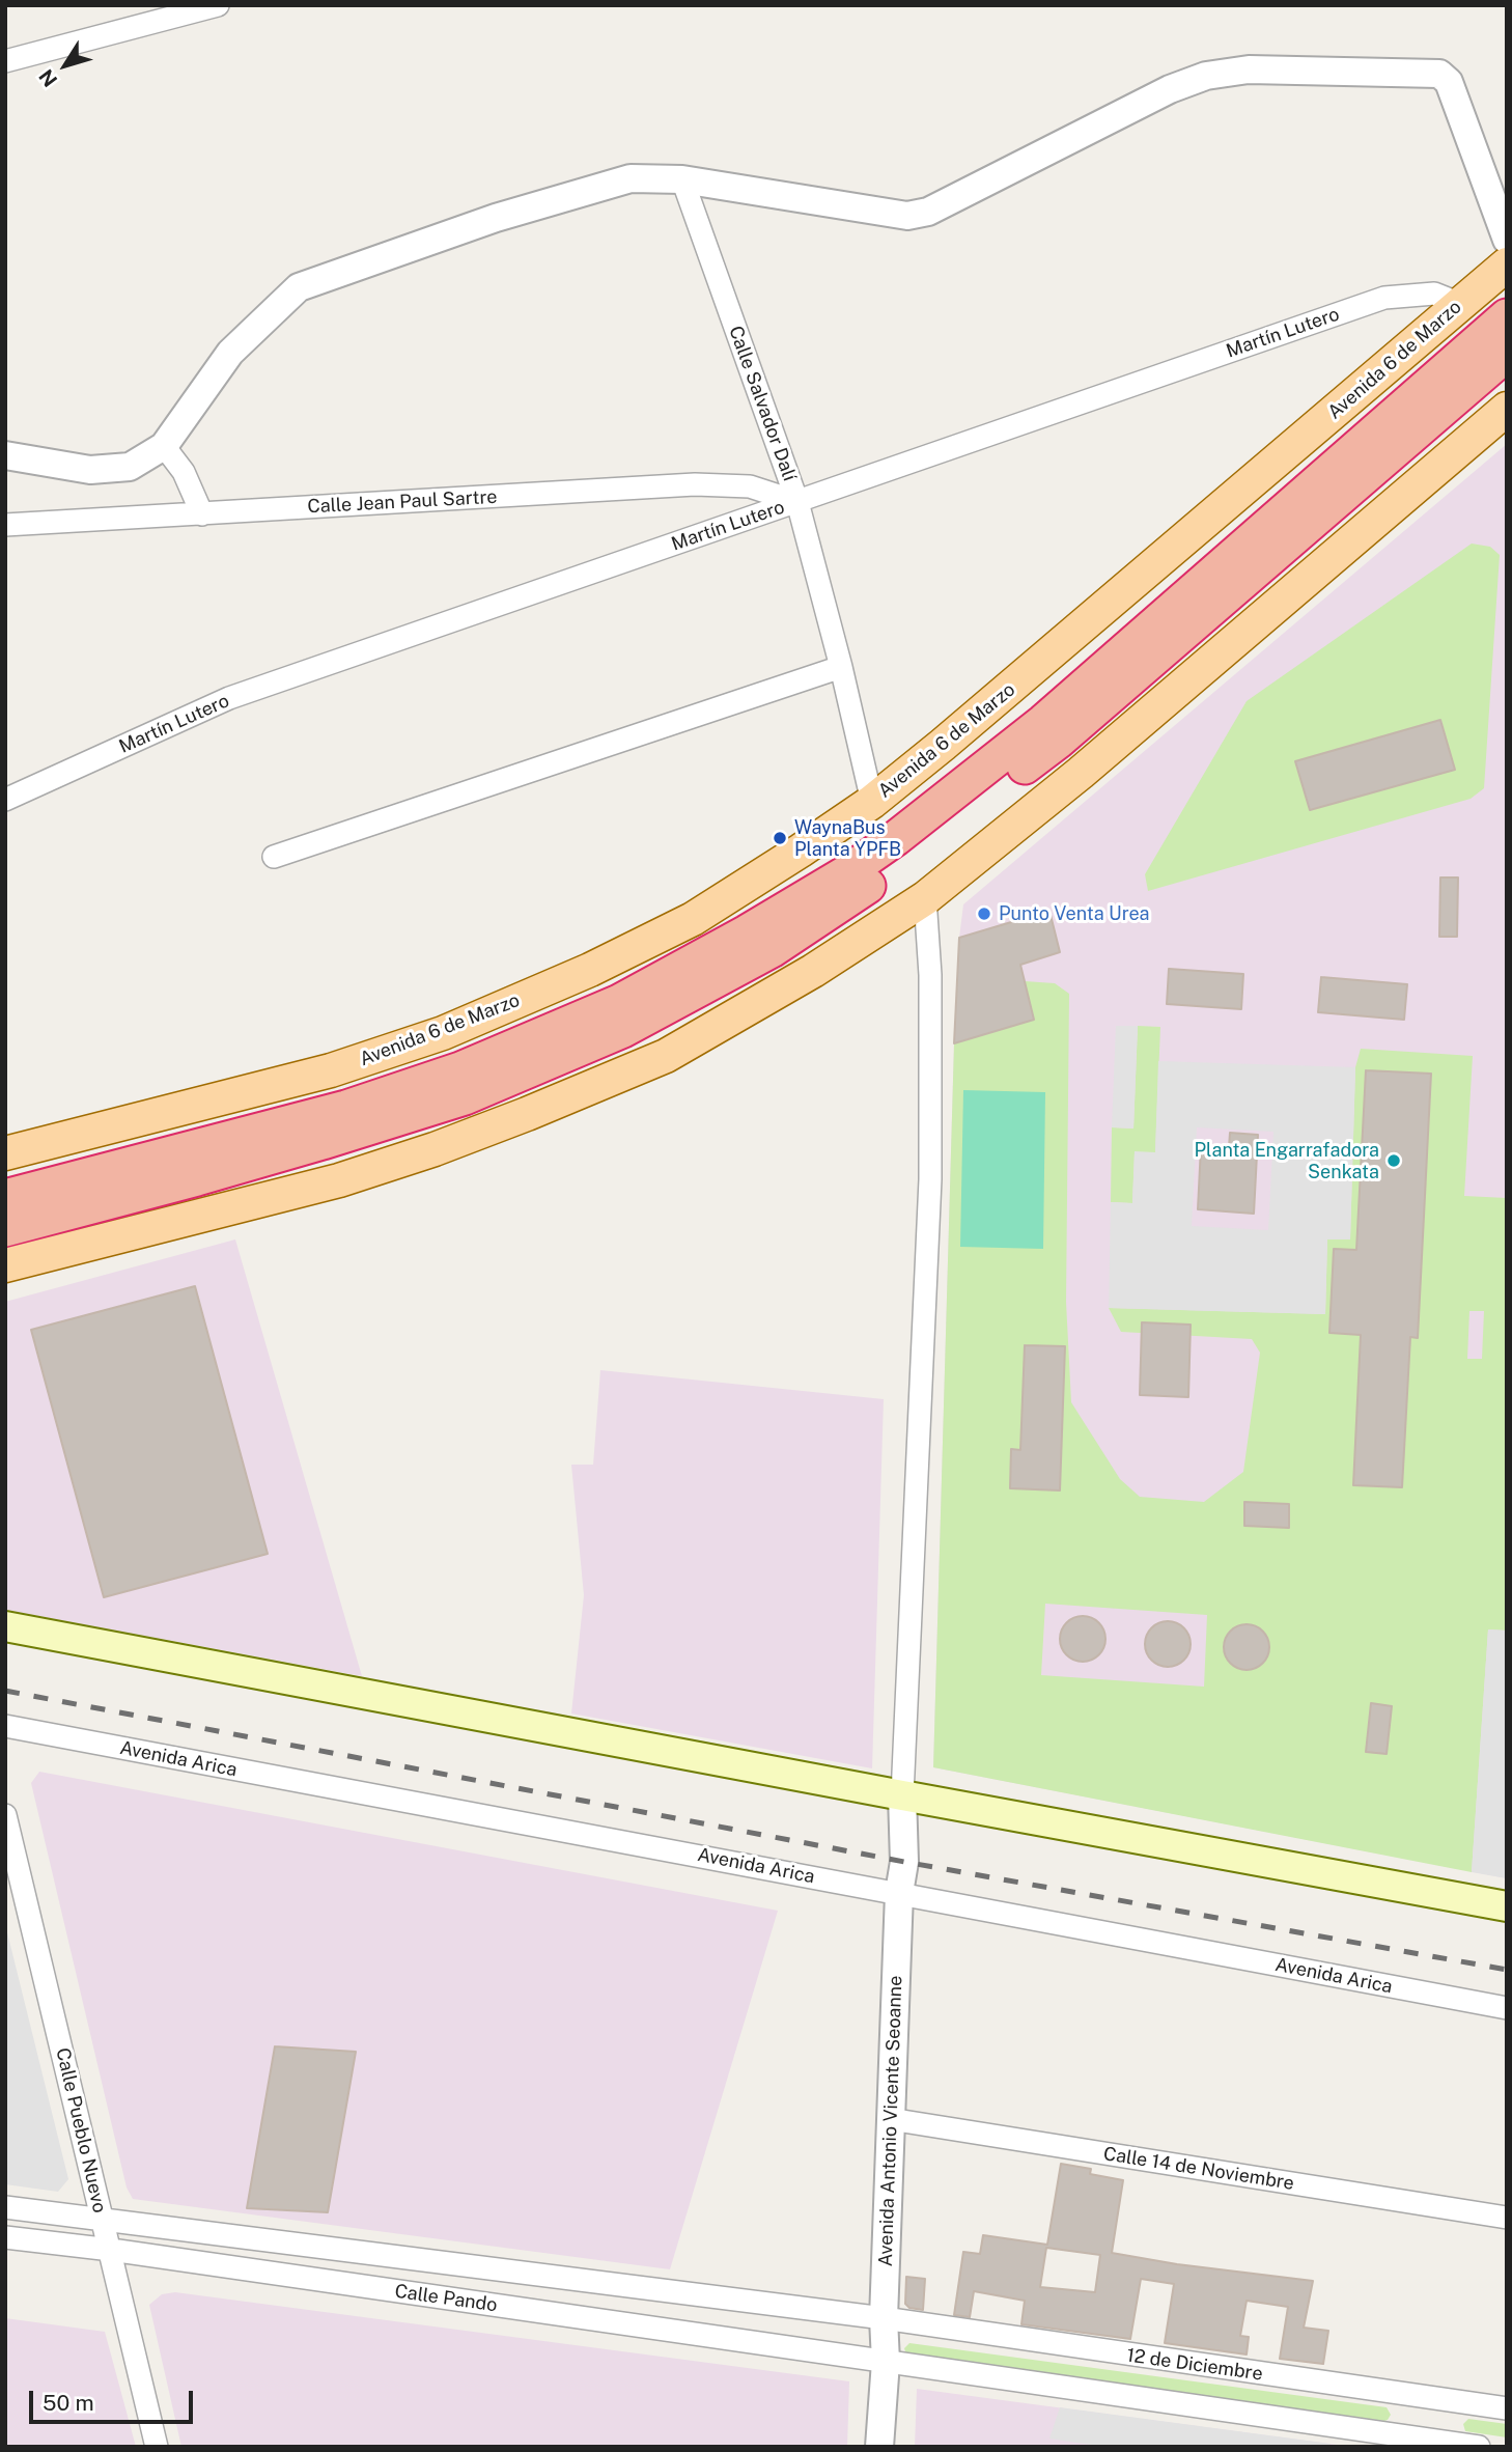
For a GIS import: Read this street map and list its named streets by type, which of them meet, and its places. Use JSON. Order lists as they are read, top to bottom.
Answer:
{
  "streets": {
    "main road": ["Avenida 6 de Marzo"],
    "street": [
      "Martín Lutero",
      "Calle Salvador Dalí",
      "Calle Jean Paul Sartre",
      "Avenida Arica",
      "Avenida Antonio Vicente Seoanne",
      "Calle Pueblo Nuevo",
      "Calle 14 de Noviembre",
      "Calle Pando",
      "12 de Diciembre"
    ]
  },
  "crossings": [
    ["Martín Lutero", "Avenida 6 de Marzo"],
    ["Martín Lutero", "Calle Salvador Dalí"],
    ["Martín Lutero", "Calle Jean Paul Sartre"],
    ["Avenida 6 de Marzo", "Calle Salvador Dalí"],
    ["Calle Salvador Dalí", "Calle Jean Paul Sartre"],
    ["Avenida Arica", "Avenida Antonio Vicente Seoanne"],
    ["Avenida Antonio Vicente Seoanne", "Calle 14 de Noviembre"],
    ["Avenida Antonio Vicente Seoanne", "Calle Pando"],
    ["Avenida Antonio Vicente Seoanne", "12 de Diciembre"],
    ["Calle Pueblo Nuevo", "Calle Pando"],
    ["Calle Pando", "12 de Diciembre"]
  ],
  "places": ["WaynaBus Planta YPFB", "Punto Venta Urea", "Planta Engarrafadora Senkata"],
  "scale_bar": "50 m",
  "north": "bottom left"
}
